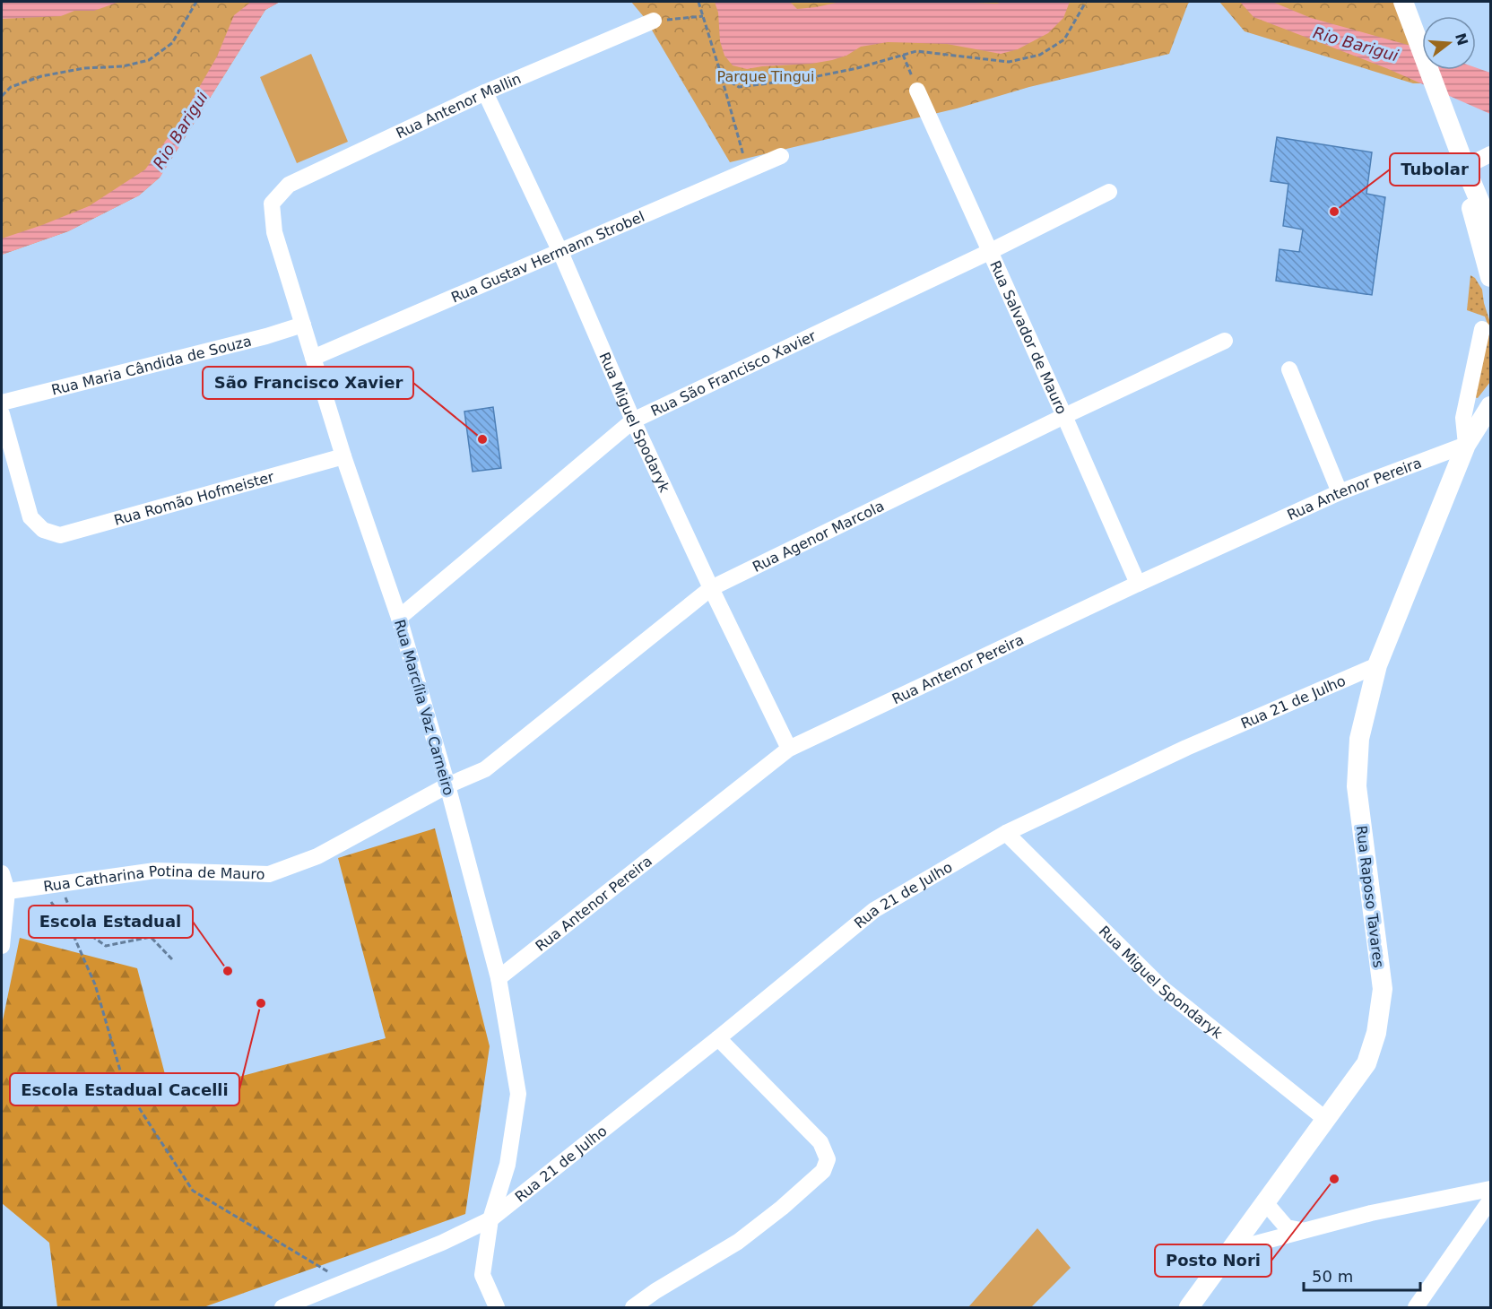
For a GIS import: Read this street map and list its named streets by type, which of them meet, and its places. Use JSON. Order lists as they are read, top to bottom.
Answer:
{
  "streets": {
    "main road": ["Rua Raposo Tavares"],
    "street": [
      "Rua Antenor Mallin",
      "Rua Gustav Hermann Strobel",
      "Rua Salvador de Mauro",
      "Rua Maria Cândida de Souza",
      "Rua São Francisco Xavier",
      "Rua Miguel Spodaryk",
      "Rua Antenor Pereira",
      "Rua Romão Hofmeister",
      "Rua Agenor Marcola",
      "Rua 21 de Julho",
      "Rua Marcília Vaz Carneiro",
      "Rua Catharina Potina de Mauro",
      "Rua Miguel Spondaryk"
    ]
  },
  "crossings": [
    ["Rua Antenor Mallin", "Rua Miguel Spodaryk"],
    ["Rua Antenor Mallin", "Rua Marcília Vaz Carneiro"],
    ["Rua Gustav Hermann Strobel", "Rua Miguel Spodaryk"],
    ["Rua Gustav Hermann Strobel", "Rua Marcília Vaz Carneiro"],
    ["Rua Salvador de Mauro", "Rua São Francisco Xavier"],
    ["Rua Salvador de Mauro", "Rua Antenor Pereira"],
    ["Rua Salvador de Mauro", "Rua Agenor Marcola"],
    ["Rua Maria Cândida de Souza", "Rua Marcília Vaz Carneiro"],
    ["Rua São Francisco Xavier", "Rua Miguel Spodaryk"],
    ["Rua São Francisco Xavier", "Rua Marcília Vaz Carneiro"],
    ["Rua Miguel Spodaryk", "Rua Antenor Pereira"],
    ["Rua Miguel Spodaryk", "Rua Agenor Marcola"],
    ["Rua Antenor Pereira", "Rua Marcília Vaz Carneiro"],
    ["Rua Antenor Pereira", "Rua Raposo Tavares"],
    ["Rua Romão Hofmeister", "Rua Marcília Vaz Carneiro"],
    ["Rua Agenor Marcola", "Rua Marcília Vaz Carneiro"],
    ["Rua Agenor Marcola", "Rua Catharina Potina de Mauro"],
    ["Rua 21 de Julho", "Rua Marcília Vaz Carneiro"],
    ["Rua 21 de Julho", "Rua Raposo Tavares"],
    ["Rua 21 de Julho", "Rua Miguel Spondaryk"],
    ["Rua Marcília Vaz Carneiro", "Rua Catharina Potina de Mauro"],
    ["Rua Raposo Tavares", "Rua Miguel Spondaryk"]
  ],
  "water": ["Rio Barigui"],
  "parks": ["Parque Tingui"],
  "places": [
    "Tubolar",
    "São Francisco Xavier",
    "Escola Estadual",
    "Escola Estadual Cacelli",
    "Posto Nori"
  ],
  "scale_bar": "50 m",
  "north": "right"
}
